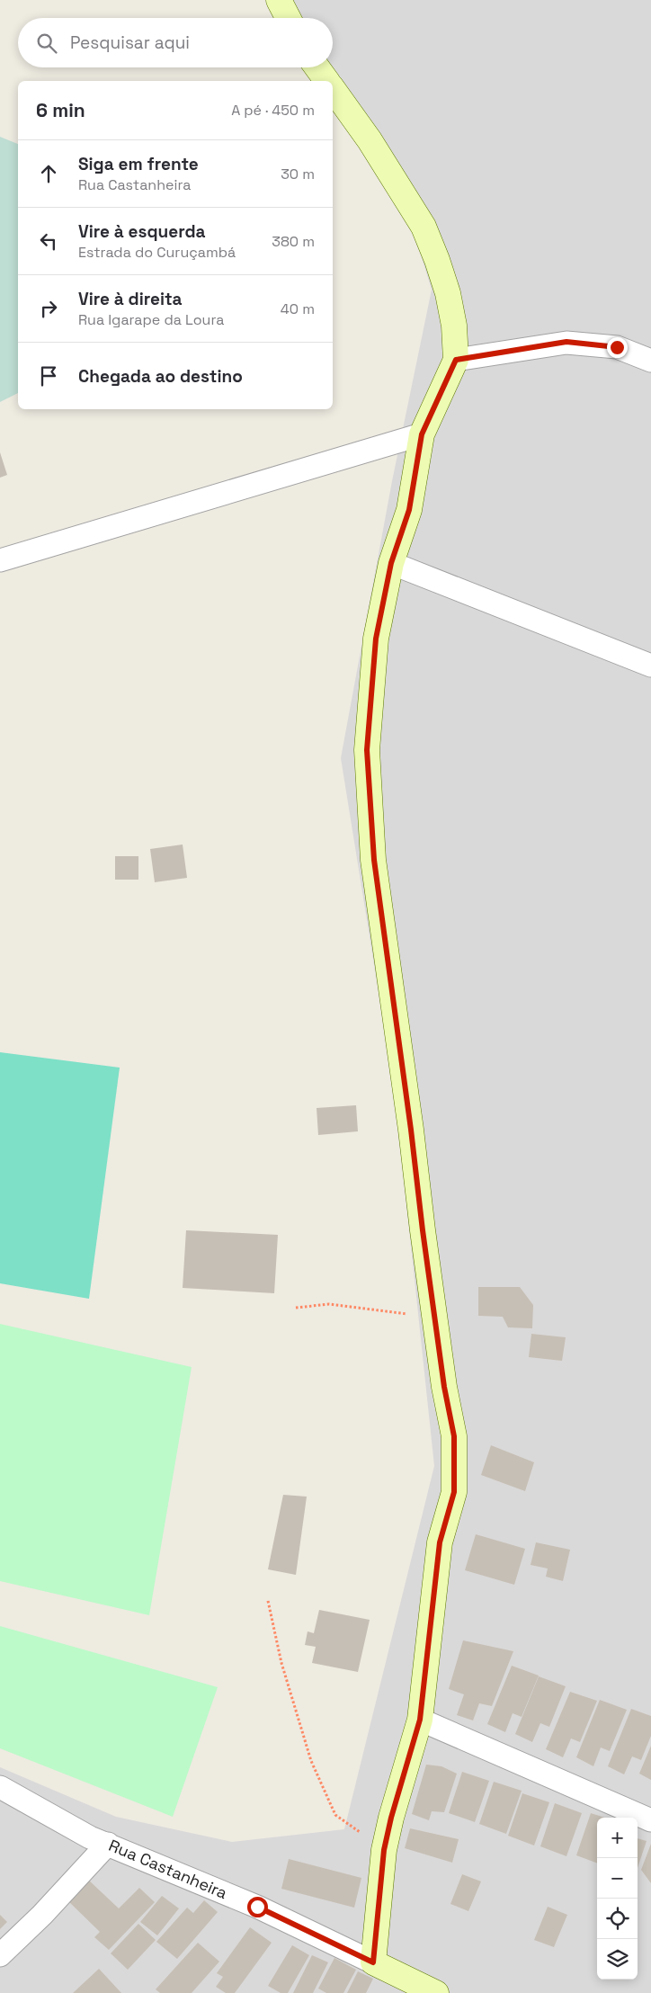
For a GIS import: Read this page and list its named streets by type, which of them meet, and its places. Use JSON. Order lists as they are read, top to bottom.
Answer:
{
  "streets": {
    "street": ["Rua Castanheira"]
  },
  "page": {
    "search": "Pesquisar aqui",
    "heading": ["6 min", "A pé · 450 m"],
    "list": [
      ["Siga em frente", "Rua Castanheira", "30 m"],
      ["Vire à esquerda", "Estrada do Curuçambá", "380 m"],
      ["Vire à direita", "Rua Igarape da Loura", "40 m"],
      "Chegada ao destino"
    ],
    "map_buttons": ["+", "−"]
  }
}
